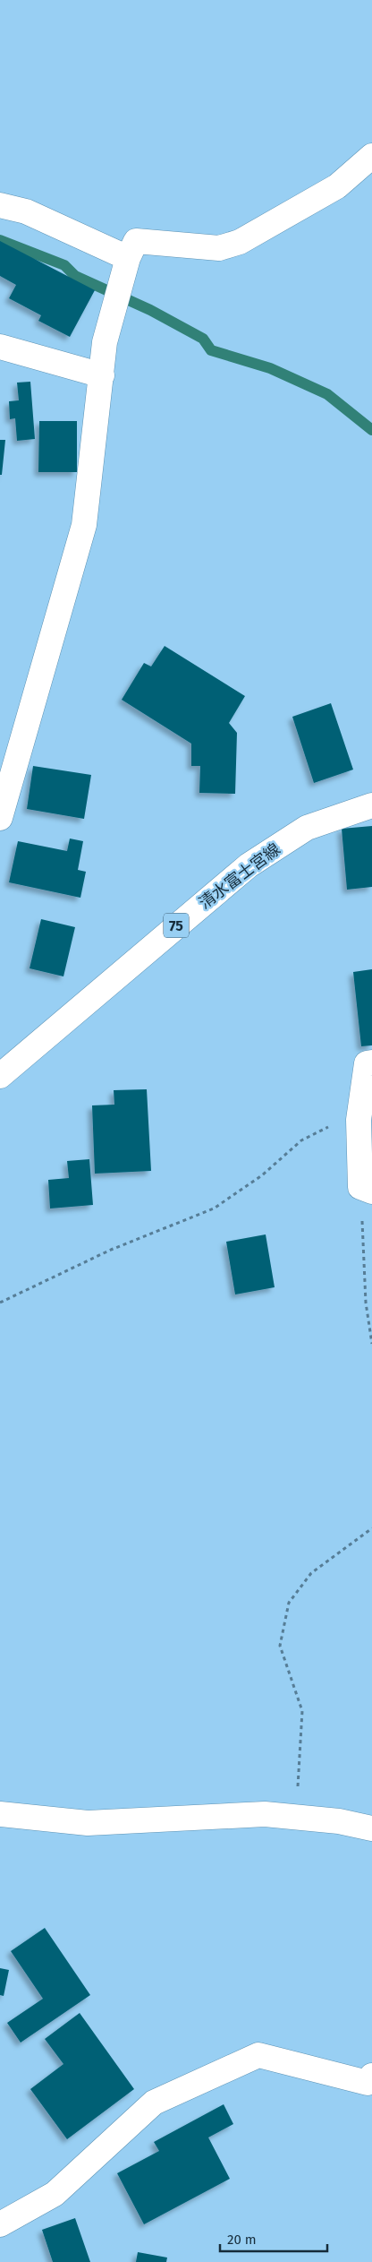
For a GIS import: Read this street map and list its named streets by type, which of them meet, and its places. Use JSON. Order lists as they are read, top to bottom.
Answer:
{
  "streets": {
    "street": ["清水富士宮線", "75"]
  },
  "scale_bar": "20 m"
}
